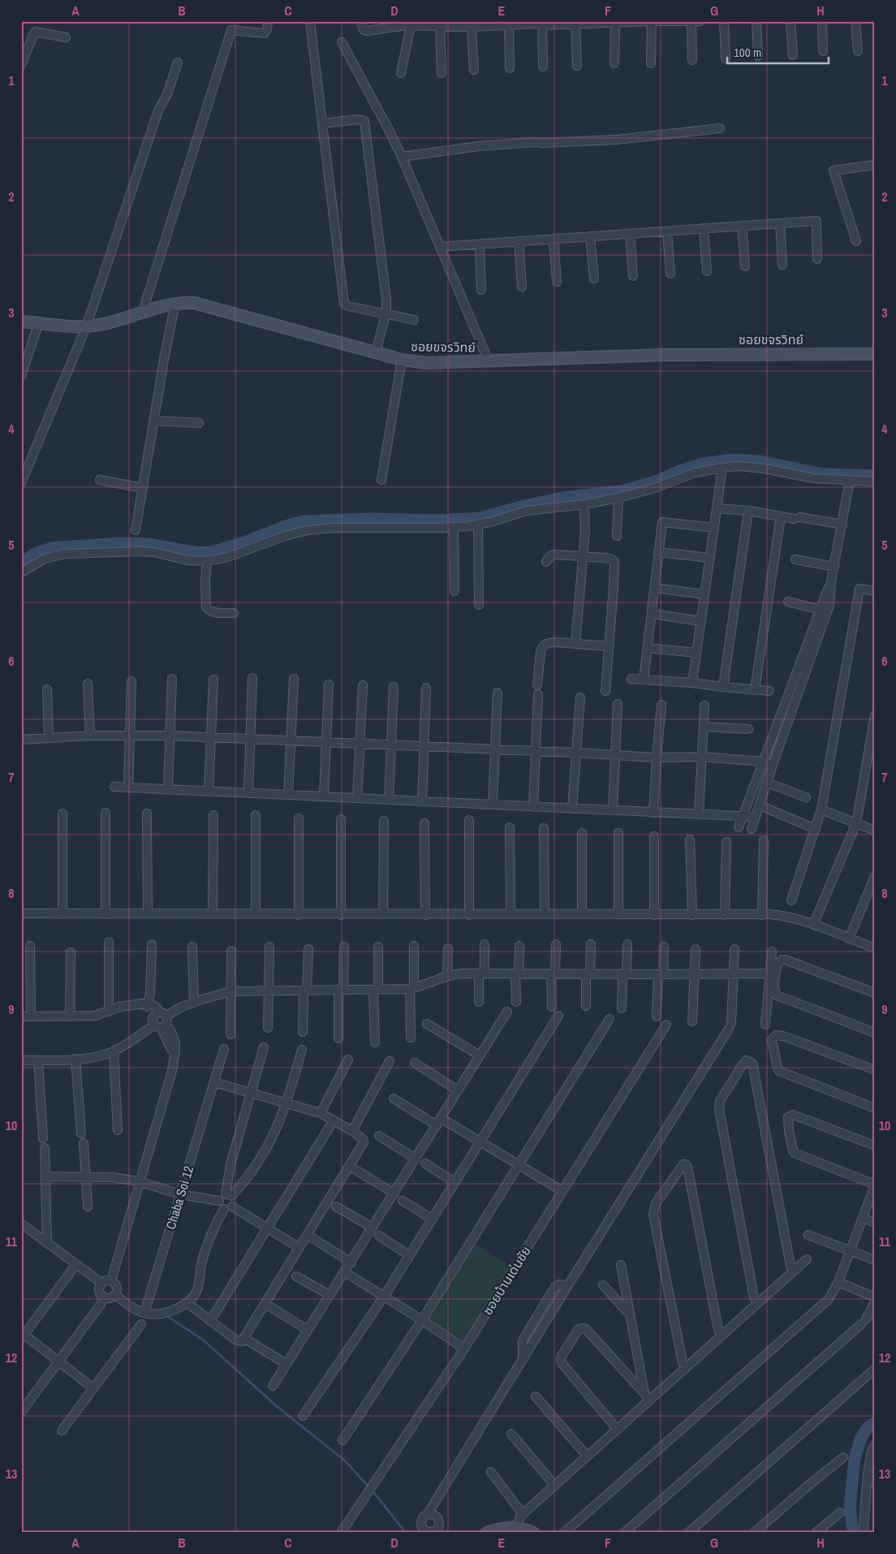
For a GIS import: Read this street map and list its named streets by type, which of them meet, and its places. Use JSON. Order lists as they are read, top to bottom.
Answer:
{
  "streets": {
    "street": ["ซอยขจรวิทย์", "Chaba Soi 12", "ซอยบ้านเด่นชัย"]
  },
  "scale_bar": "100 m",
  "grid": {
    "columns": [
      "A",
      "B",
      "C",
      "D",
      "E",
      "F",
      "G",
      "H"
    ],
    "rows": [
      "1",
      "2",
      "3",
      "4",
      "5",
      "6",
      "7",
      "8",
      "9",
      "10",
      "11",
      "12",
      "13"
    ]
  }
}
